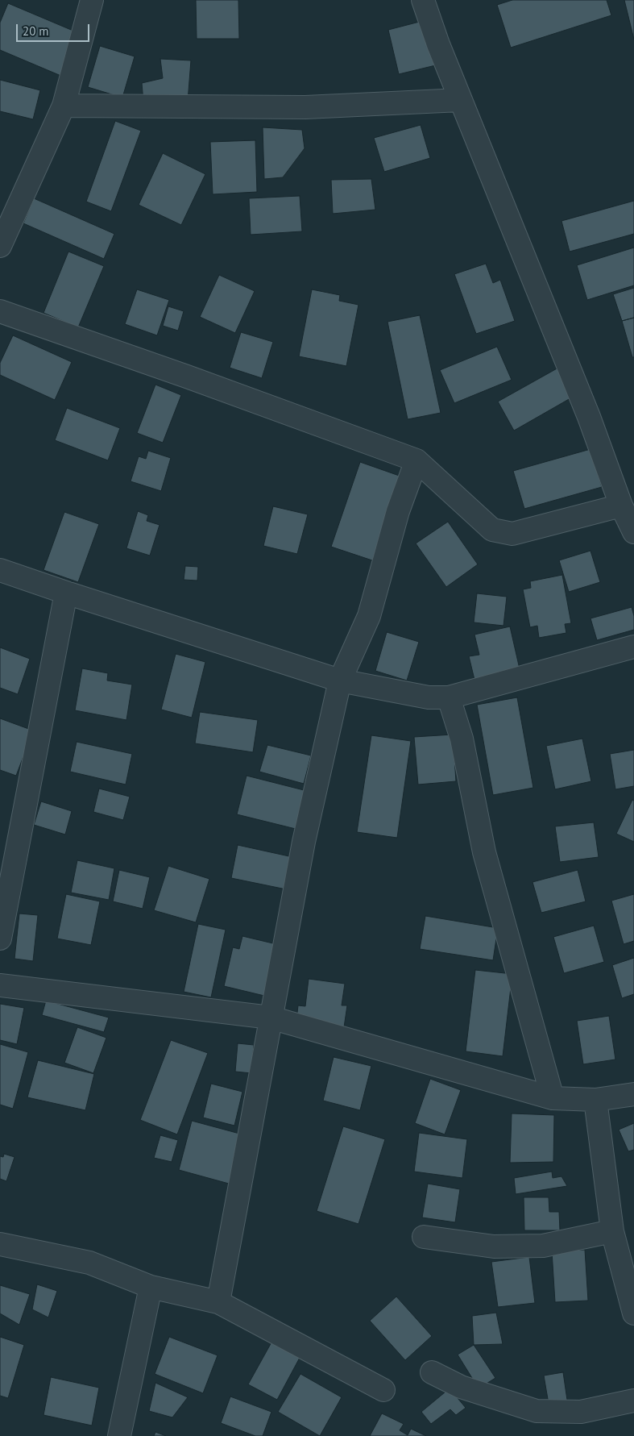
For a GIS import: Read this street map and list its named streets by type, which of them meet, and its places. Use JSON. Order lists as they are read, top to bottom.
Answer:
{
  "scale_bar": "20 m"
}
